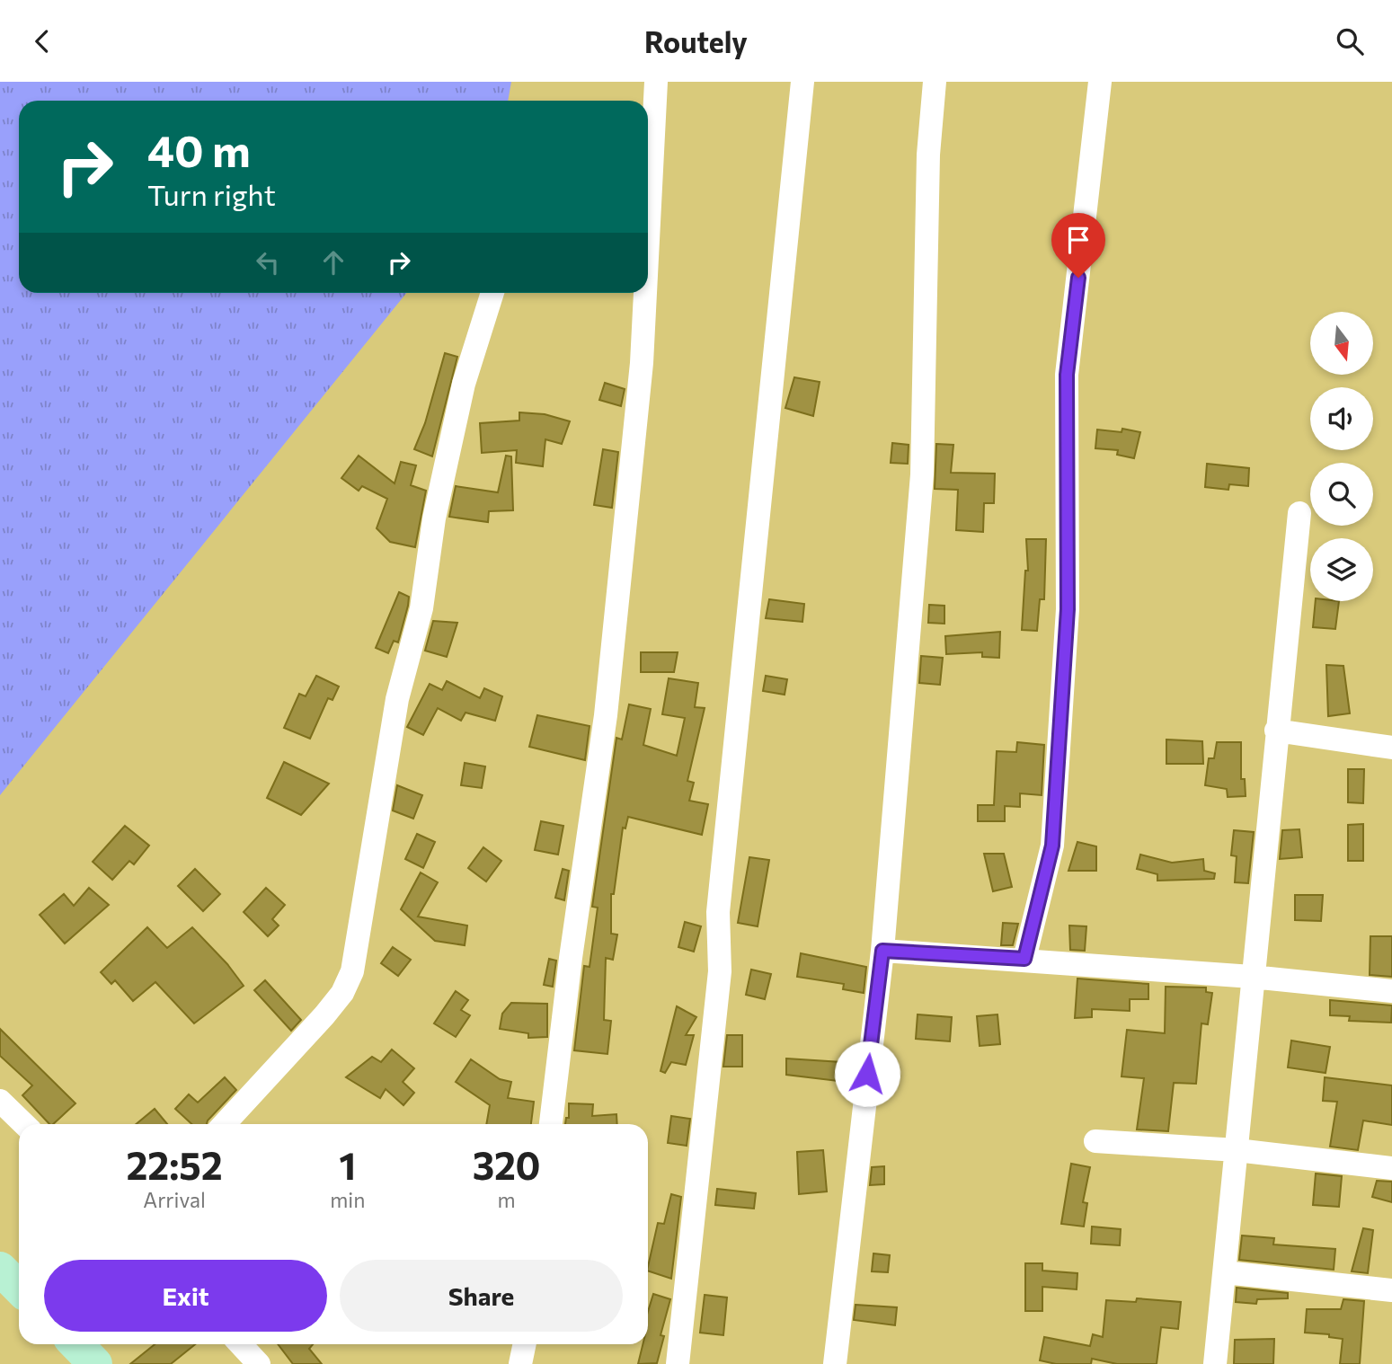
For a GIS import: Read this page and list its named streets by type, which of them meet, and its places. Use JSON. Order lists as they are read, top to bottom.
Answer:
{
  "north": "bottom",
  "page": {
    "header": "Routely",
    "turn": ["40 m", "Turn right"],
    "eta": [
      "22:52",
      "Arrival",
      "1",
      "min",
      "320",
      "m"
    ],
    "buttons": ["Exit", "Share"]
  }
}
